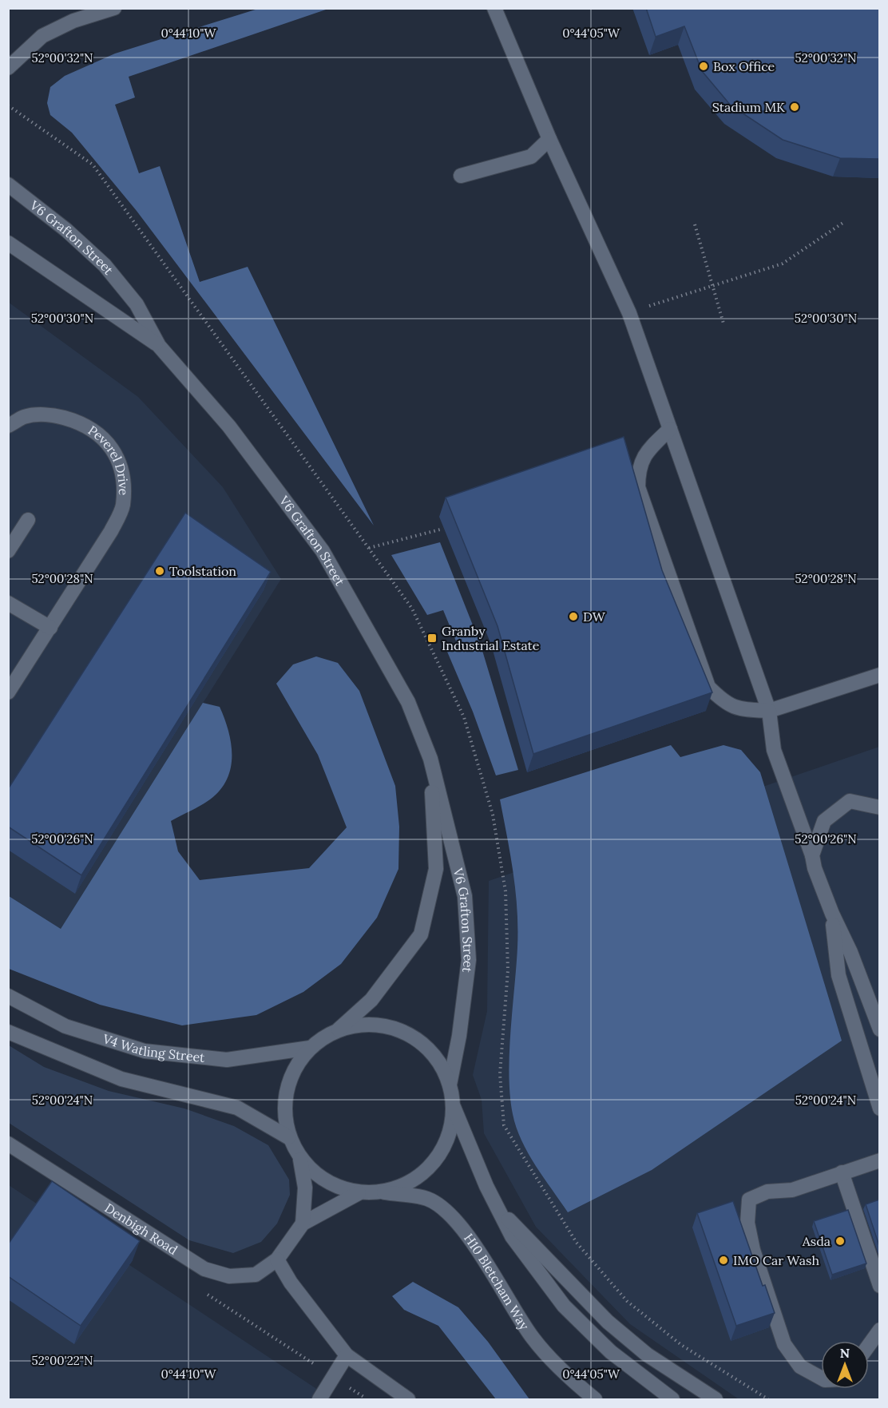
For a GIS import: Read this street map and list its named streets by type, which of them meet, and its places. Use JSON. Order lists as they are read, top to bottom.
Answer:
{
  "streets": {
    "street": [
      "V6 Grafton Street",
      "Peverel Drive",
      "V4 Watling Street",
      "Denbigh Road",
      "H10 Bletcham Way"
    ]
  },
  "crossings": [
    ["V6 Grafton Street", "V4 Watling Street"],
    ["V6 Grafton Street", "Denbigh Road"],
    ["V6 Grafton Street", "H10 Bletcham Way"],
    ["V4 Watling Street", "Denbigh Road"],
    ["V4 Watling Street", "H10 Bletcham Way"],
    ["Denbigh Road", "H10 Bletcham Way"]
  ],
  "places": {
    "other": [
      "Box Office",
      "Stadium MK",
      "Toolstation",
      "DW",
      "Asda",
      "IMO Car Wash"
    ],
    "transit": ["Granby Industrial Estate"]
  },
  "north": "top",
  "coordinates": [
    "0°44'10\"W",
    "0°44'05\"W",
    "52°00'32\"N",
    "52°00'30\"N",
    "52°00'28\"N",
    "52°00'26\"N",
    "52°00'24\"N",
    "52°00'22\"N"
  ]
}
